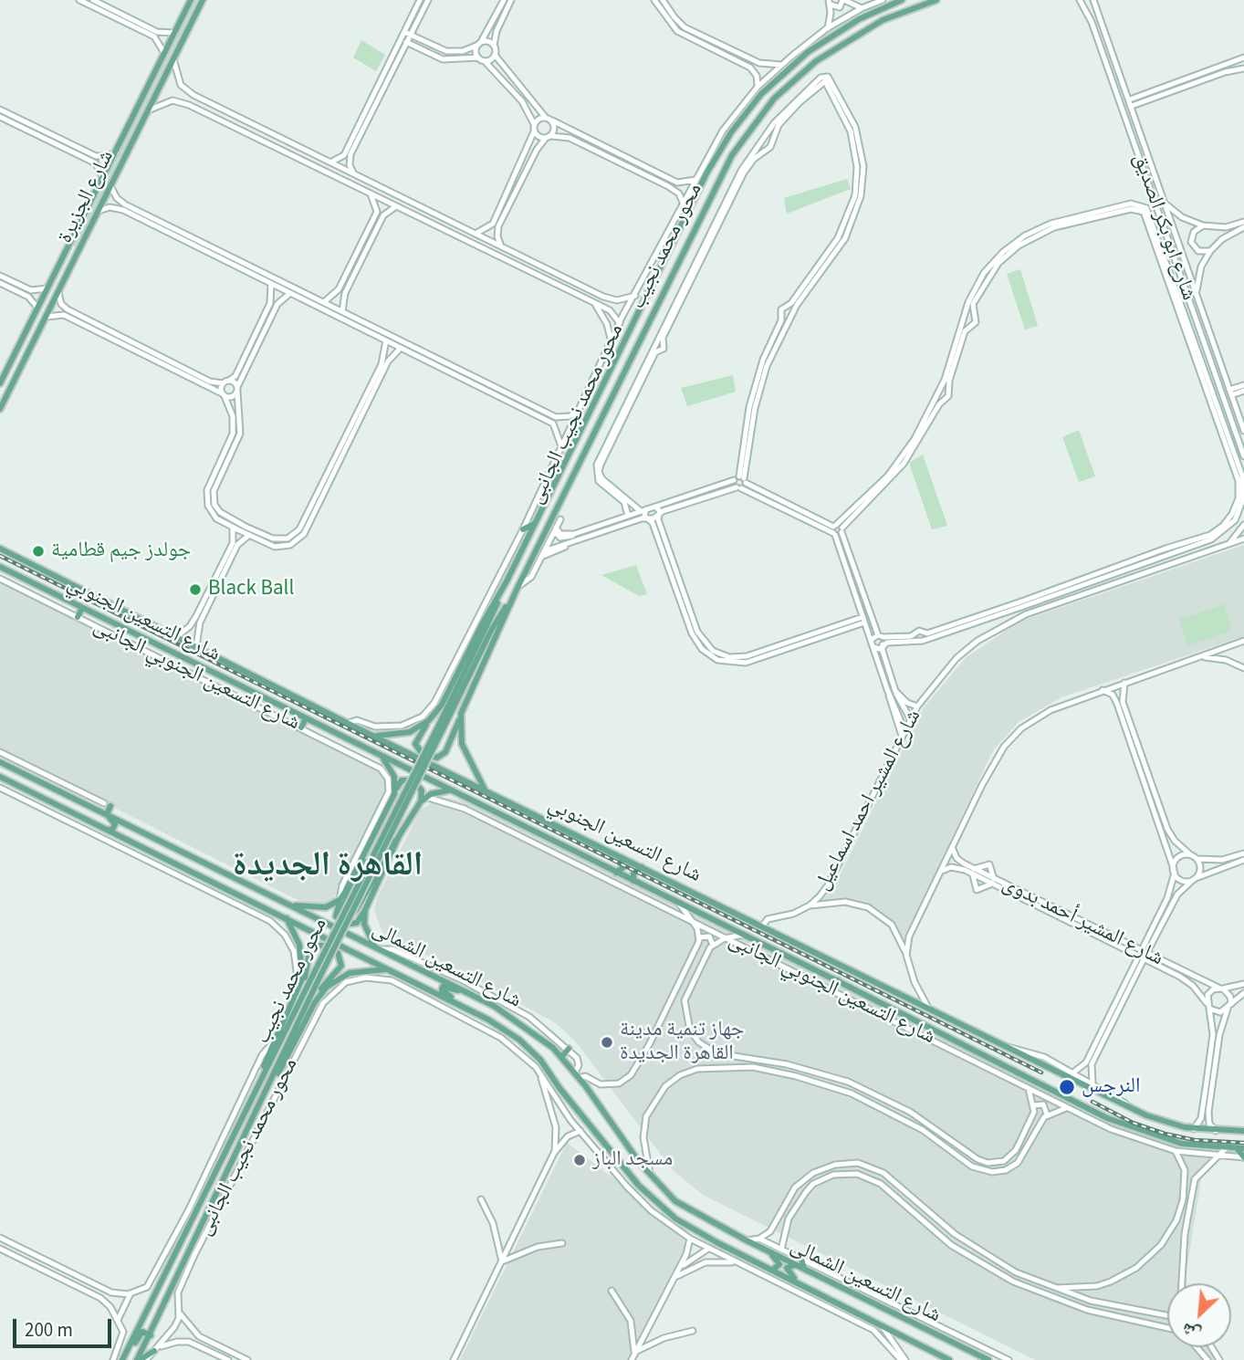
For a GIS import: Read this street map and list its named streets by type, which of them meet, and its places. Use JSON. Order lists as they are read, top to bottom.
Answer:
{
  "streets": {
    "main road": [
      "شارع الجزيرة",
      "محور محمد نجيب",
      "شارع التسعين الجنوبي",
      "شارع التسعين الشمالى"
    ],
    "street": [
      "شارع ابو بكر الصديق",
      "محور محمد نجيب الجانبى",
      "شارع التسعين الجنوبي الجانبى",
      "شارع المشير احمد اسماعيل",
      "شارع المشير أحمد بدوى"
    ]
  },
  "crossings": [
    ["محور محمد نجيب", "محور محمد نجيب الجانبى"],
    ["محور محمد نجيب", "شارع التسعين الجنوبي"],
    ["شارع التسعين الجنوبي", "شارع المشير احمد اسماعيل"]
  ],
  "districts": ["القاهرة الجديدة"],
  "places": [
    "جولدز جيم قطامية",
    "Black Ball",
    "جهاز تنمية مدينة القاهرة الجديدة",
    "النرجس",
    "مسجد الباز"
  ],
  "scale_bar": "200 m",
  "north": "bottom left"
}
